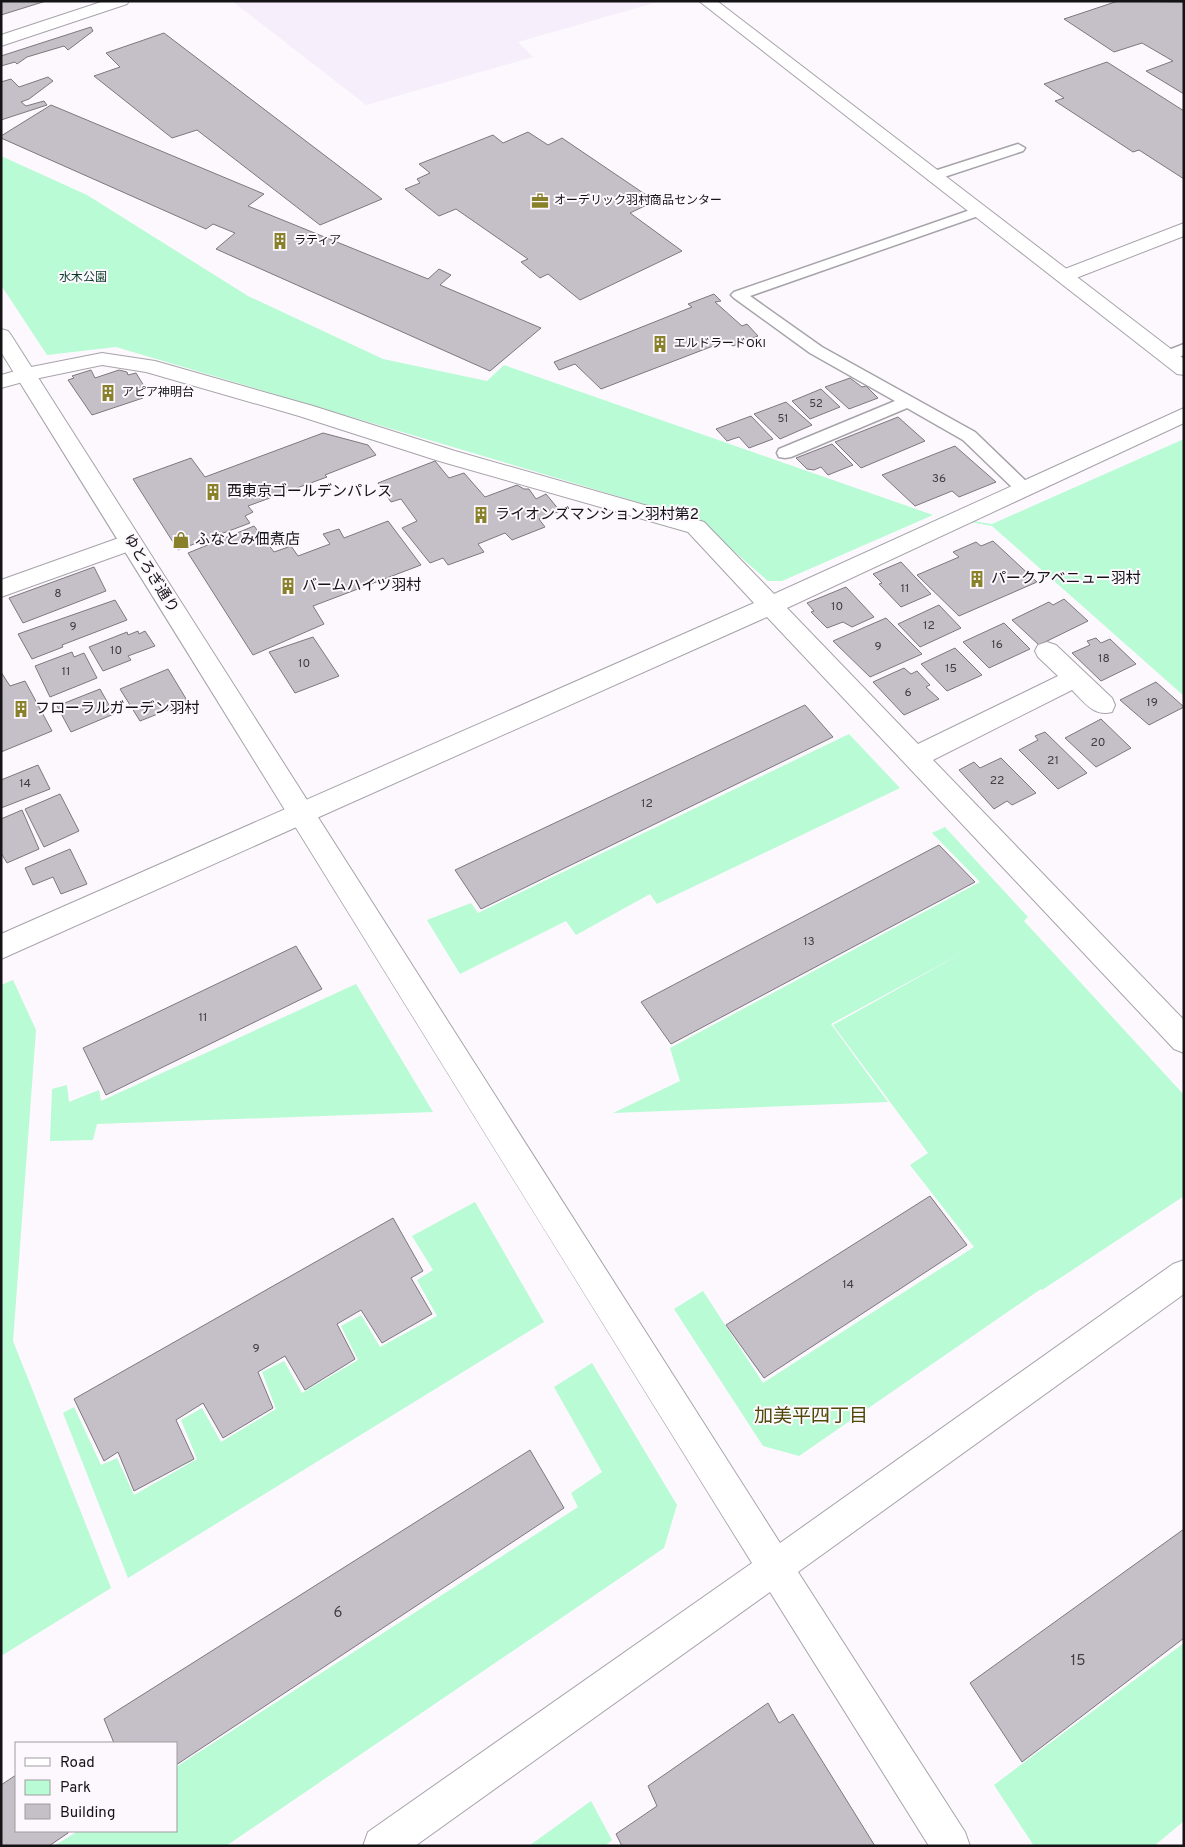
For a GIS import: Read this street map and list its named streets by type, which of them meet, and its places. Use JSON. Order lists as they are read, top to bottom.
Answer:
{
  "streets": {
    "street": ["ゆとろぎ通り"]
  },
  "districts": ["加美平四丁目"],
  "parks": ["水木公園"],
  "places": {
    "office": ["オーデリック羽村商品センター"],
    "building": [
      "ラティア",
      "エルドラードOKI",
      "アピア神明台",
      "西東京ゴールデンパレス",
      "ライオンズマンション羽村第2",
      "パークアベニュー羽村",
      "バームハイツ羽村",
      "フローラルガーデン羽村"
    ],
    "shop": ["ふなとみ佃煮店"]
  },
  "house_numbers": [
    "52",
    "51",
    "36",
    "11",
    "8",
    "10",
    "12",
    "9",
    "16",
    "9",
    "10",
    "18",
    "10",
    "15",
    "11",
    "6",
    "19",
    "20",
    "21",
    "22",
    "14",
    "12",
    "13",
    "11",
    "14",
    "9",
    "6",
    "15"
  ],
  "legend": ["Road", "Park", "Building"]
}
